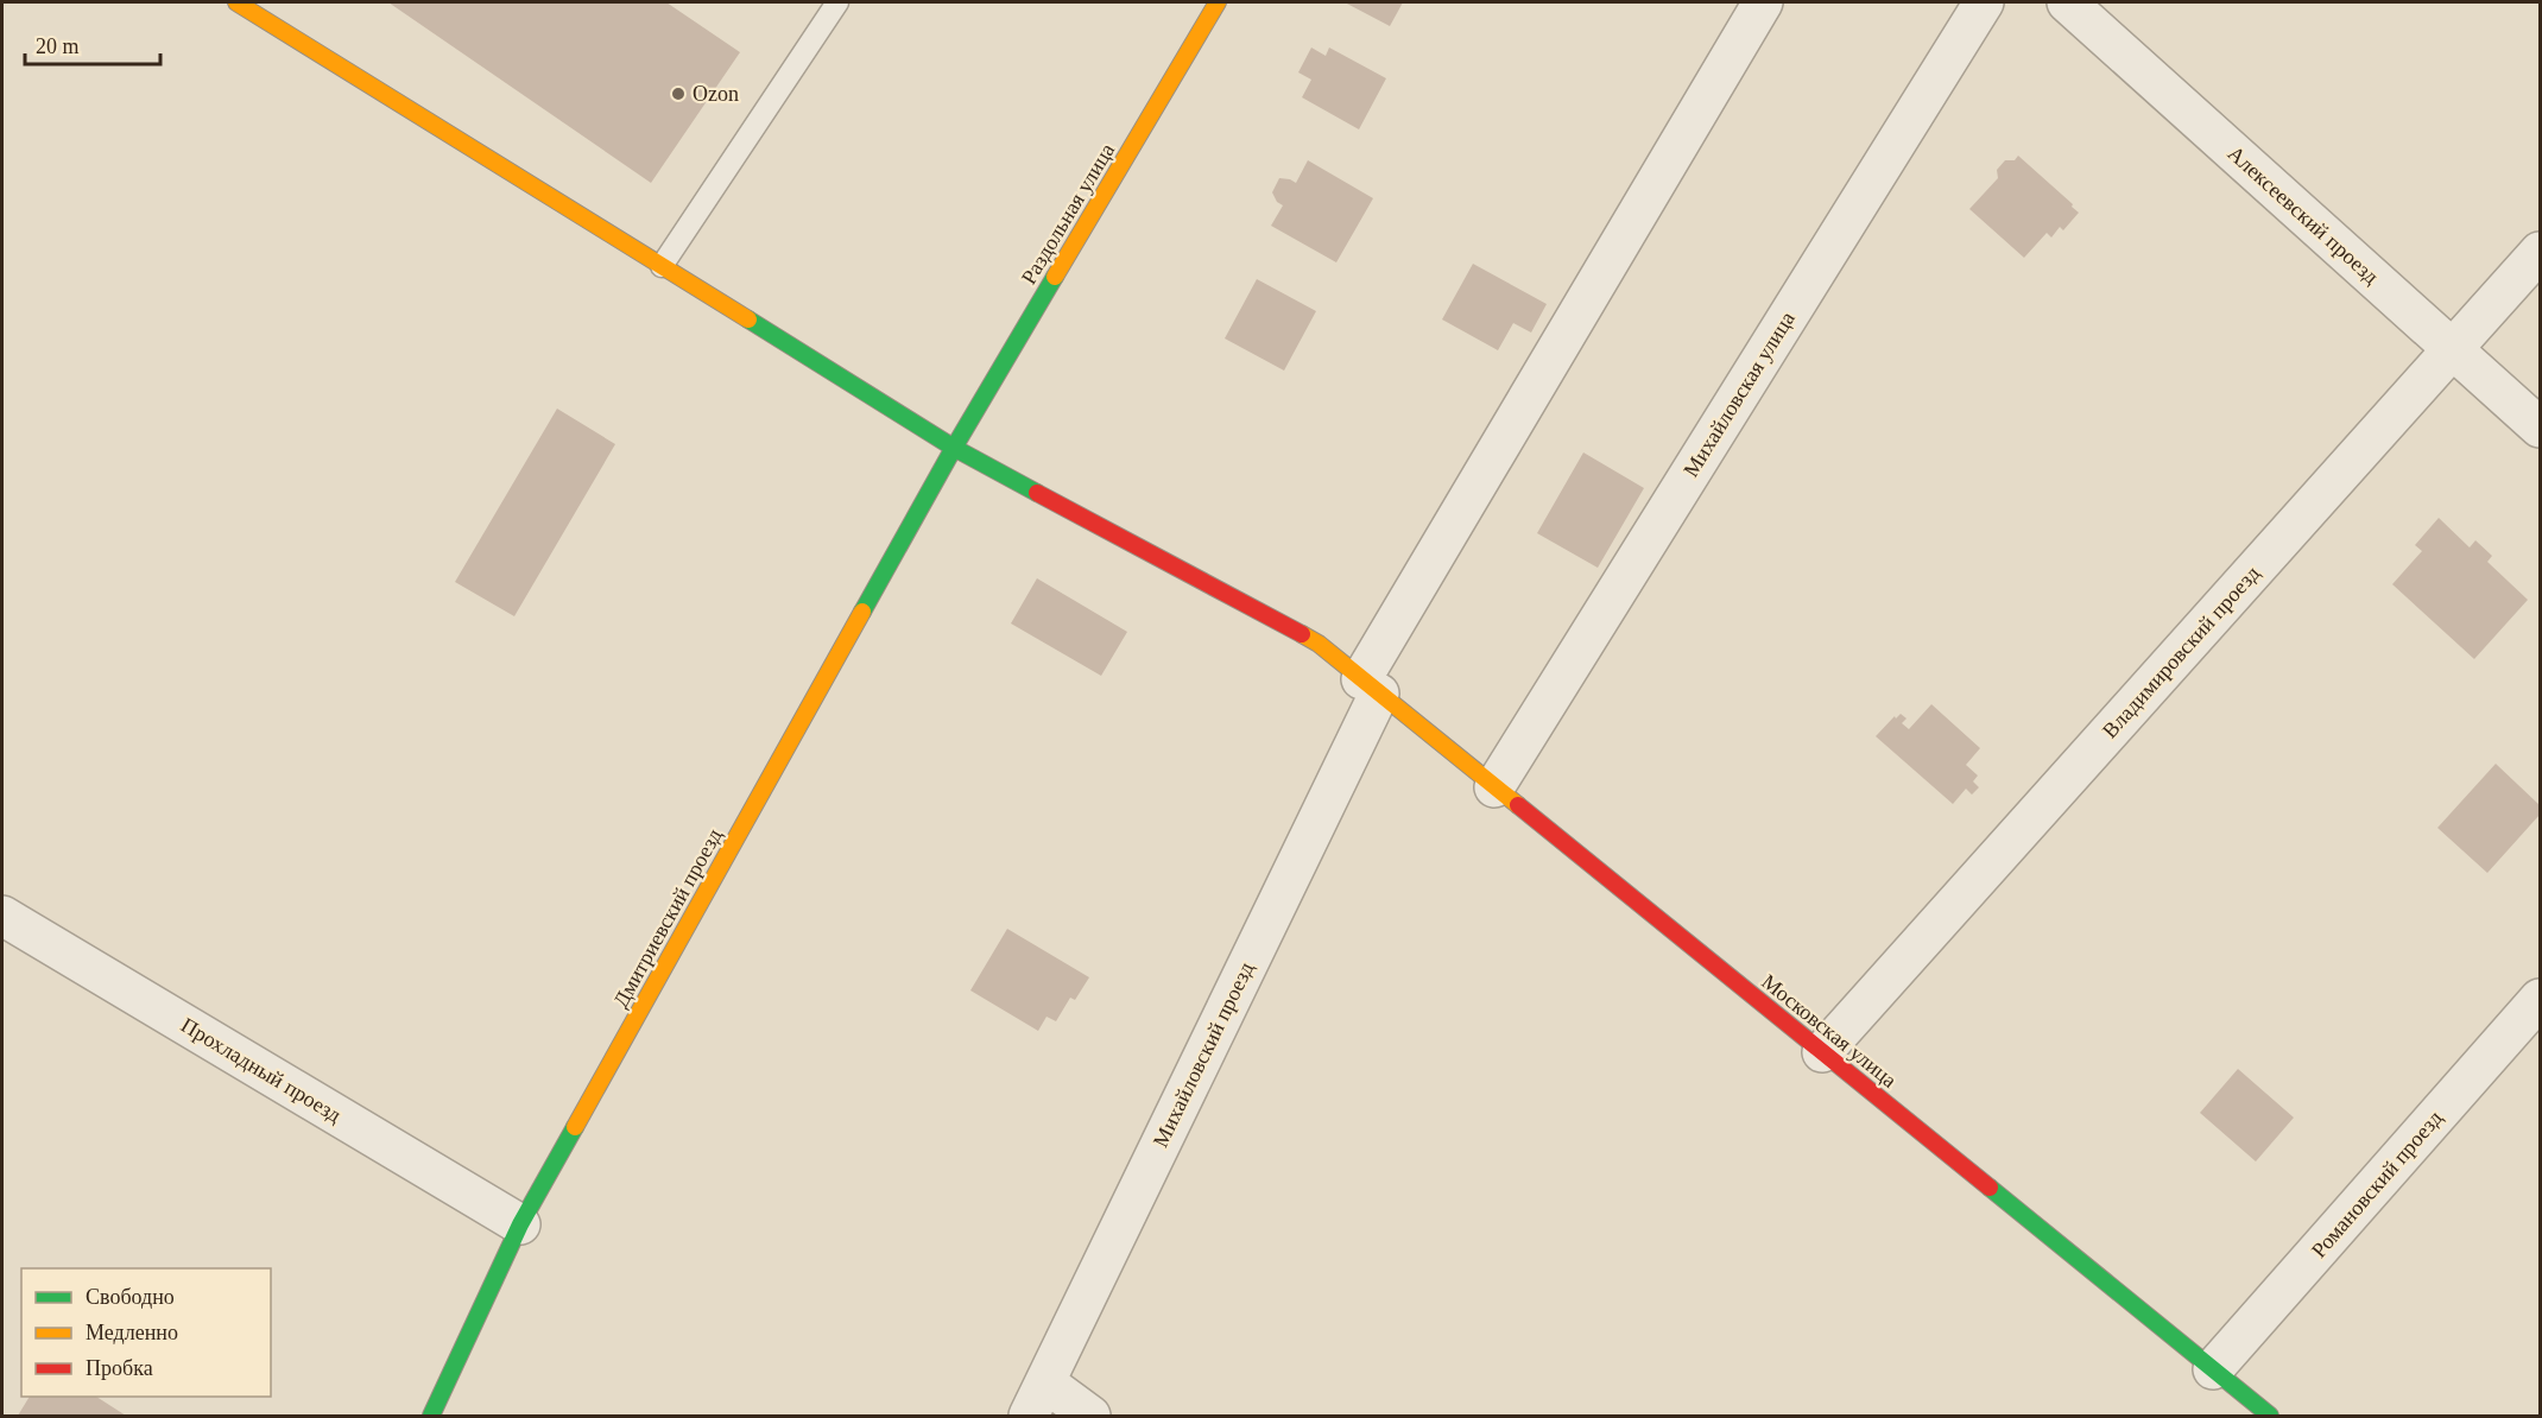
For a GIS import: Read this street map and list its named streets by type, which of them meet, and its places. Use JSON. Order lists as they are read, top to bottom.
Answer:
{
  "streets": {
    "street": [
      "Раздольная улица",
      "Алексеевский проезд",
      "Михайловская улица",
      "Владимировский проезд",
      "Дмитриевский проезд",
      "Московская улица",
      "Михайловский проезд",
      "Прохладный проезд",
      "Романовский проезд"
    ]
  },
  "crossings": [
    ["Раздольная улица", "Дмитриевский проезд"],
    ["Раздольная улица", "Московская улица"],
    ["Алексеевский проезд", "Владимировский проезд"],
    ["Михайловская улица", "Московская улица"],
    ["Владимировский проезд", "Московская улица"],
    ["Дмитриевский проезд", "Московская улица"],
    ["Дмитриевский проезд", "Прохладный проезд"],
    ["Московская улица", "Михайловский проезд"],
    ["Московская улица", "Романовский проезд"]
  ],
  "places": ["Ozon"],
  "legend": ["Свободно", "Медленно", "Пробка"],
  "scale_bar": "20 m"
}
